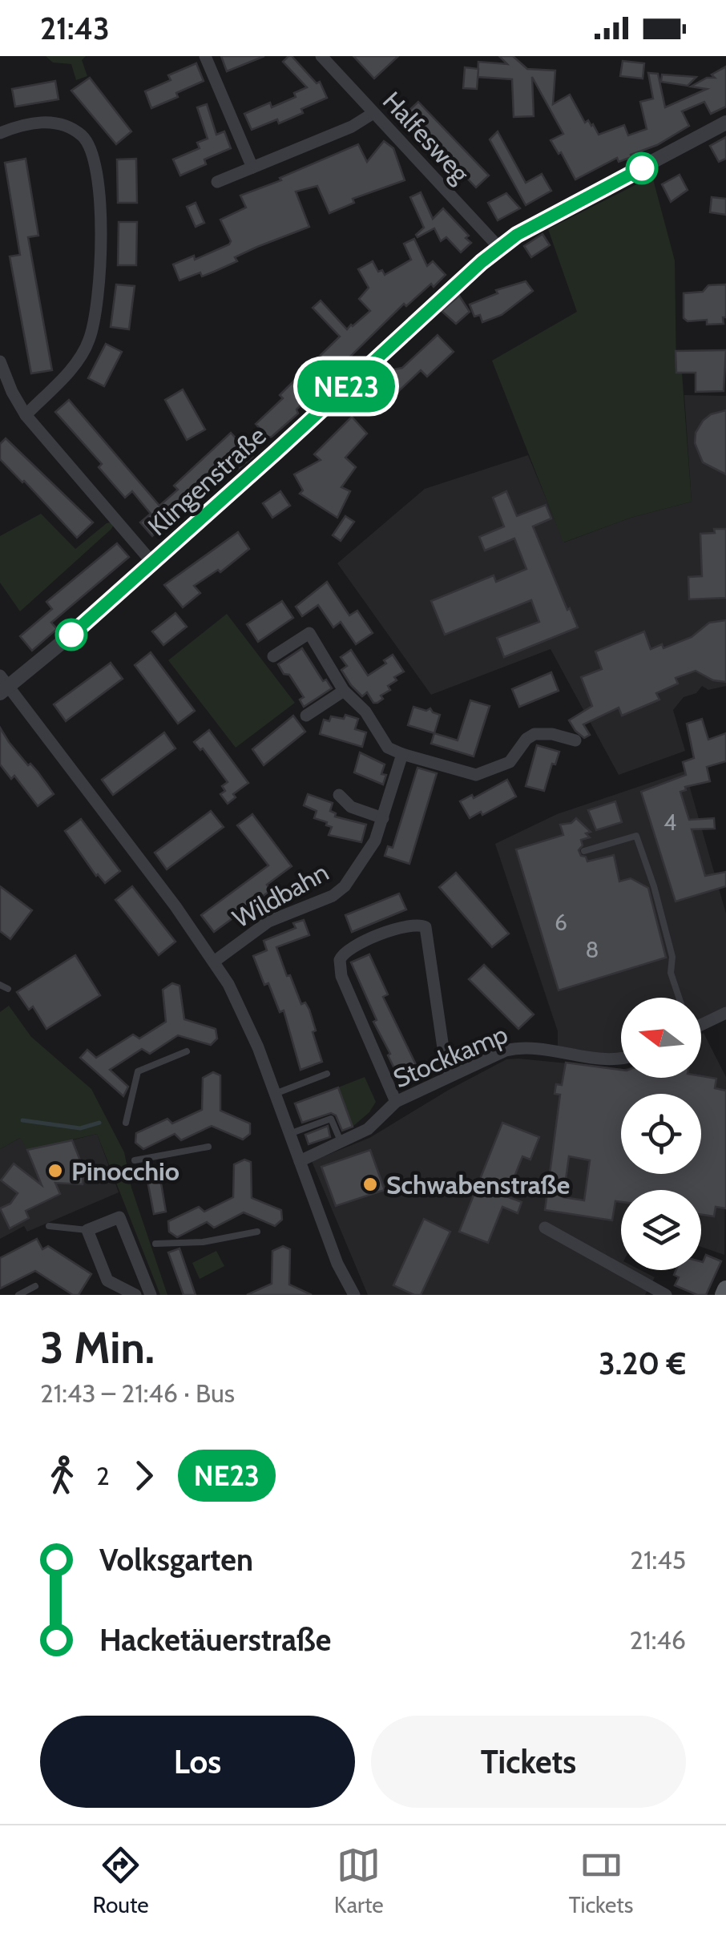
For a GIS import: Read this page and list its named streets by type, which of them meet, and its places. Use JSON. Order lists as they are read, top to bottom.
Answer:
{
  "streets": {
    "street": [
      "Halfesweg",
      "Klingenstraße",
      "Wildbahn",
      "Stockkamp"
    ]
  },
  "crossings": [
    ["Halfesweg", "Klingenstraße"]
  ],
  "places": ["Pinocchio", "Schwabenstraße"],
  "lines": ["bus line NE23"],
  "house_numbers": ["4", "6", "8"],
  "north": "left",
  "page": {
    "status": "21:43",
    "on_map": "NE23",
    "heading": ["3 Min.", "21:43 – 21:46 · Bus", "3.20 €"],
    "legs": ["2", "NE23"],
    "list": [
      {
        "name": "Volksgarten",
        "value": "21:45"
      },
      {
        "name": "Hacketäuerstraße",
        "value": "21:46"
      }
    ],
    "buttons": ["Los", "Tickets"],
    "tabs": ["Route", "Karte", "Tickets"]
  }
}
